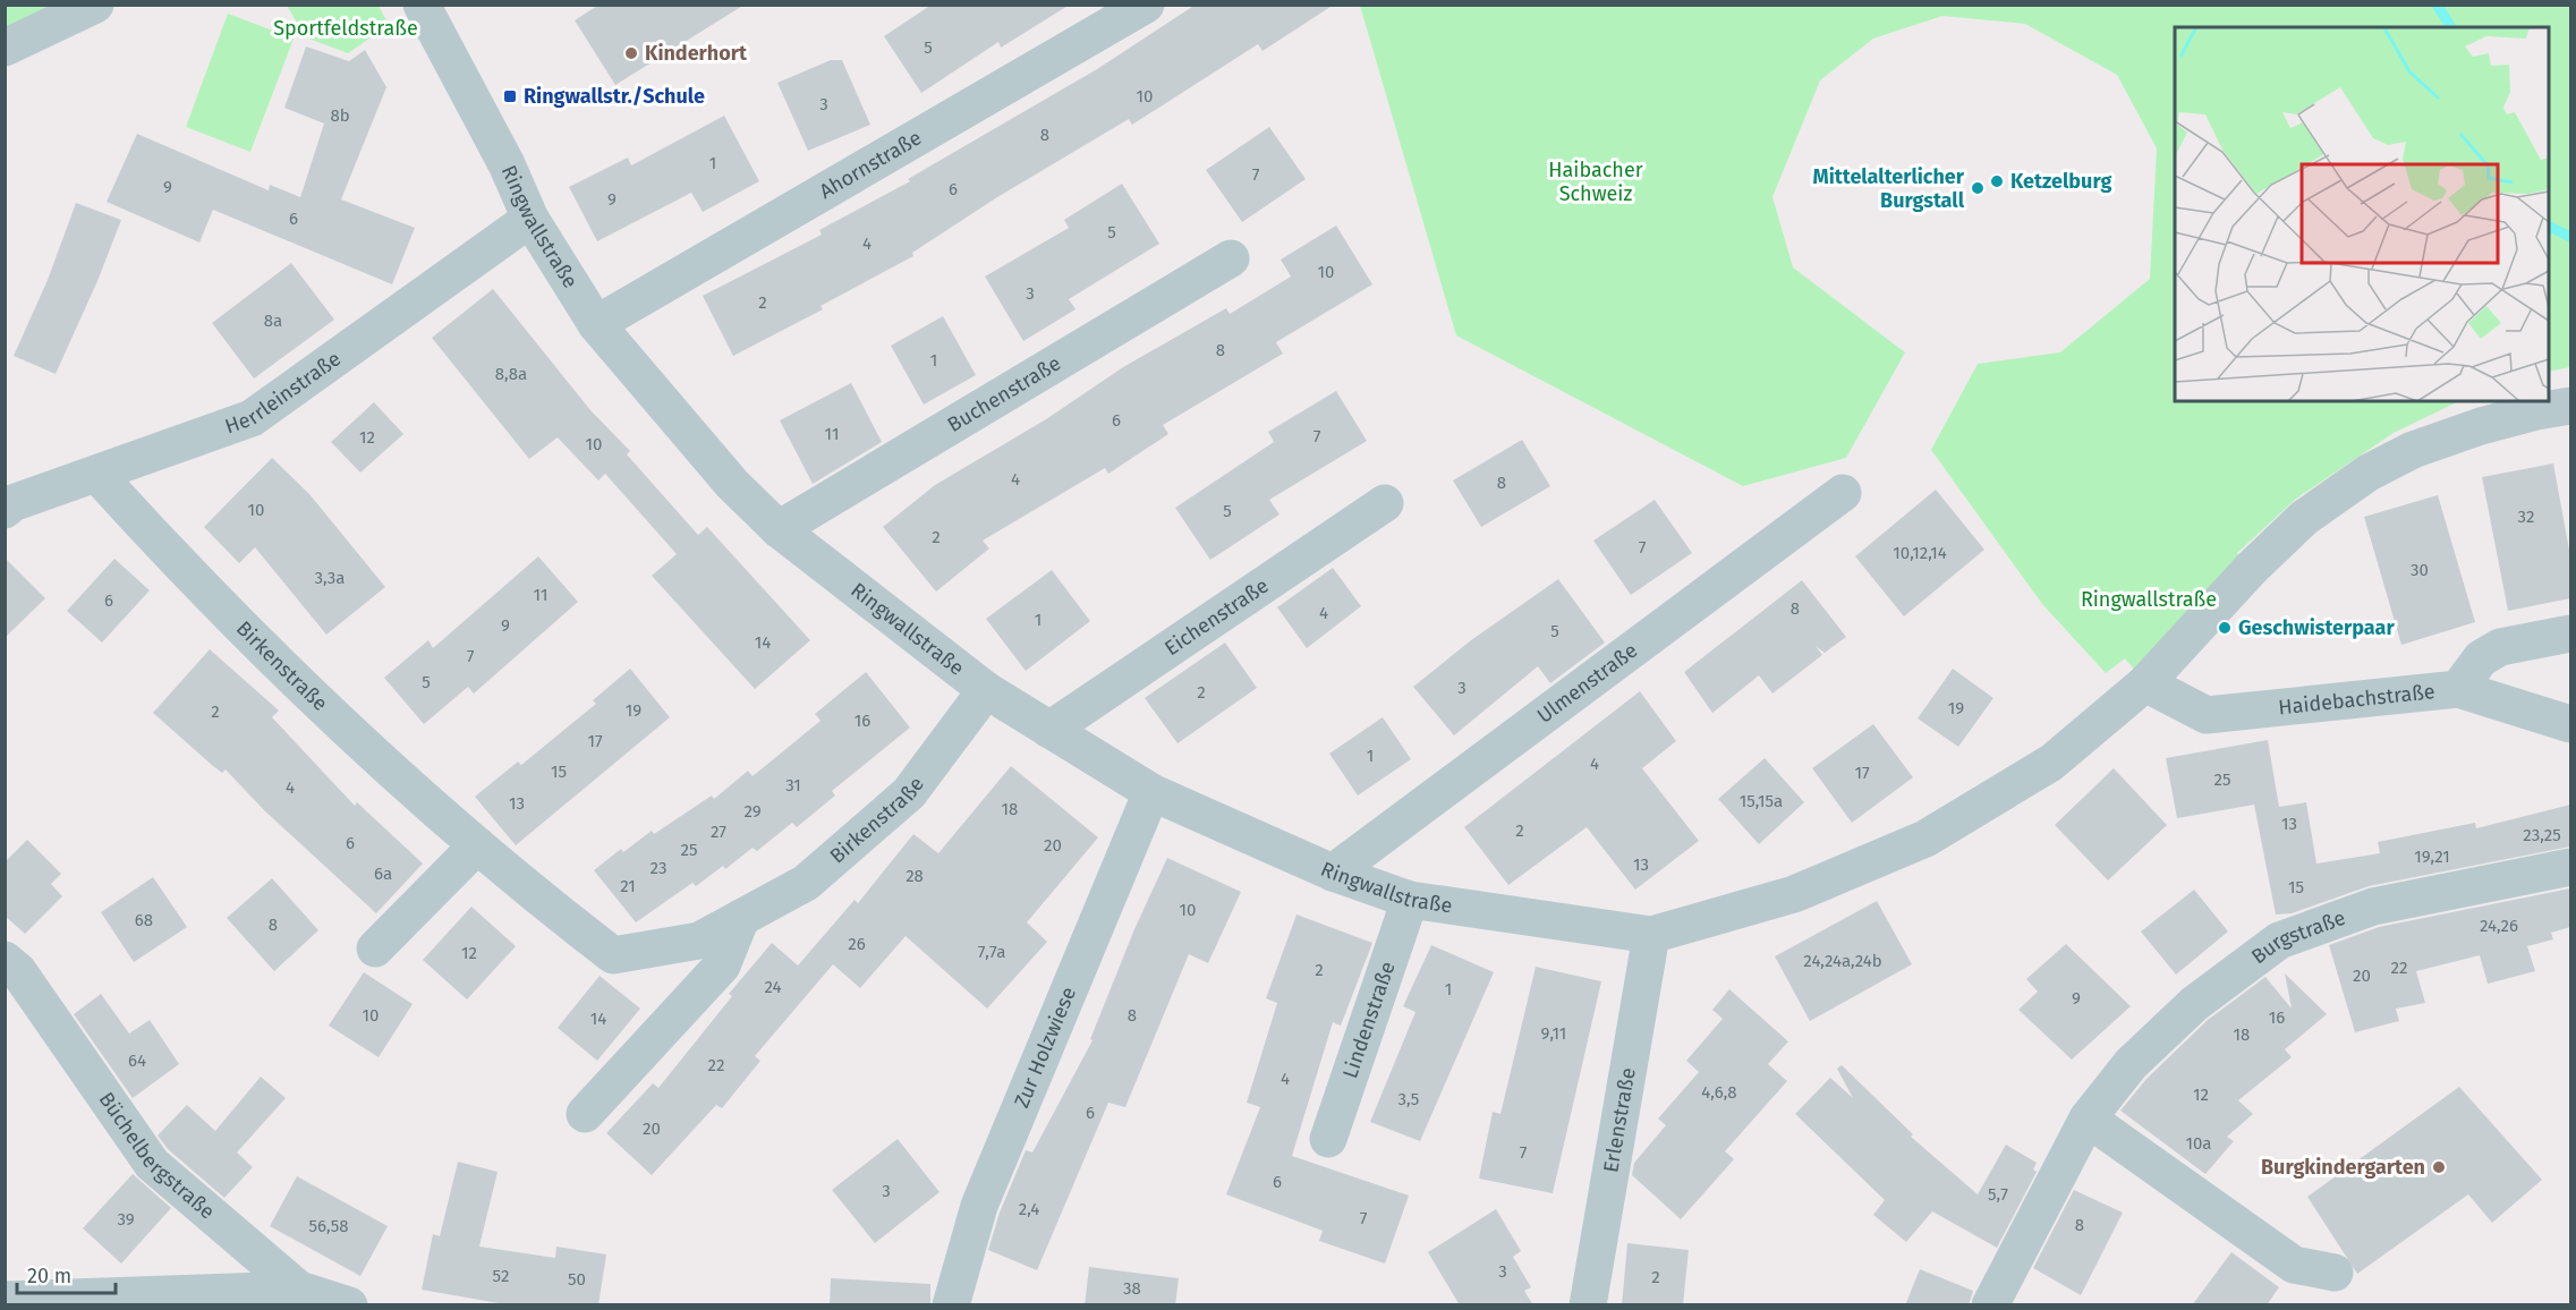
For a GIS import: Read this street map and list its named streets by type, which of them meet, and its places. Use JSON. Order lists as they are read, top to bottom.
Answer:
{
  "streets": {
    "street": [
      "Ahornstraße",
      "Ringwallstraße",
      "Herrleinstraße",
      "Buchenstraße",
      "Eichenstraße",
      "Birkenstraße",
      "Ulmenstraße",
      "Haidebachstraße",
      "Burgstraße",
      "Lindenstraße",
      "Zur Holzwiese",
      "Erlenstraße",
      "Büchelbergstraße"
    ]
  },
  "crossings": [
    ["Ahornstraße", "Ringwallstraße"],
    ["Ringwallstraße", "Herrleinstraße"],
    ["Ringwallstraße", "Buchenstraße"],
    ["Ringwallstraße", "Eichenstraße"],
    ["Ringwallstraße", "Birkenstraße"],
    ["Ringwallstraße", "Ulmenstraße"],
    ["Ringwallstraße", "Haidebachstraße"],
    ["Ringwallstraße", "Lindenstraße"],
    ["Ringwallstraße", "Zur Holzwiese"],
    ["Ringwallstraße", "Erlenstraße"],
    ["Herrleinstraße", "Birkenstraße"]
  ],
  "parks": ["Sportfeldstraße", "Haibacher Schweiz", "Ringwallstraße"],
  "places": {
    "other": [
      "Kinderhort",
      "Ketzelburg",
      "Mittelalterlicher Burgstall",
      "Geschwisterpaar",
      "Burgkindergarten"
    ],
    "transit": ["Ringwallstr./Schule"]
  },
  "house_numbers": [
    "5",
    "10",
    "3",
    "8b",
    "8",
    "1",
    "7",
    "9",
    "6",
    "9",
    "6",
    "5",
    "4",
    "10",
    "3",
    "2",
    "8a",
    "8",
    "1",
    "8,8a",
    "6",
    "11",
    "7",
    "12",
    "10",
    "4",
    "8",
    "10",
    "5",
    "32",
    "2",
    "7",
    "10,12,14",
    "30",
    "3,3a",
    "11",
    "6",
    "8",
    "4",
    "1",
    "9",
    "5",
    "14",
    "7",
    "5",
    "3",
    "2",
    "19",
    "19",
    "2",
    "16",
    "17",
    "1",
    "4",
    "15",
    "17",
    "25",
    "31",
    "4",
    "15,15a",
    "13",
    "18",
    "29",
    "13",
    "2",
    "27",
    "23,25",
    "6",
    "20",
    "25",
    "19,21",
    "13",
    "23",
    "6a",
    "28",
    "21",
    "15",
    "10",
    "68",
    "8",
    "24,26",
    "26",
    "7,7a",
    "12",
    "24,24a,24b",
    "22",
    "2",
    "20",
    "24",
    "1",
    "9",
    "10",
    "8",
    "16",
    "14",
    "9,11",
    "18",
    "64",
    "22",
    "4",
    "4,6,8",
    "12",
    "3,5",
    "6",
    "20",
    "10a",
    "7",
    "6",
    "3",
    "5,7",
    "2,4",
    "7",
    "39",
    "8",
    "56,58",
    "3",
    "52",
    "2",
    "50",
    "38"
  ],
  "scale_bar": "20 m"
}
